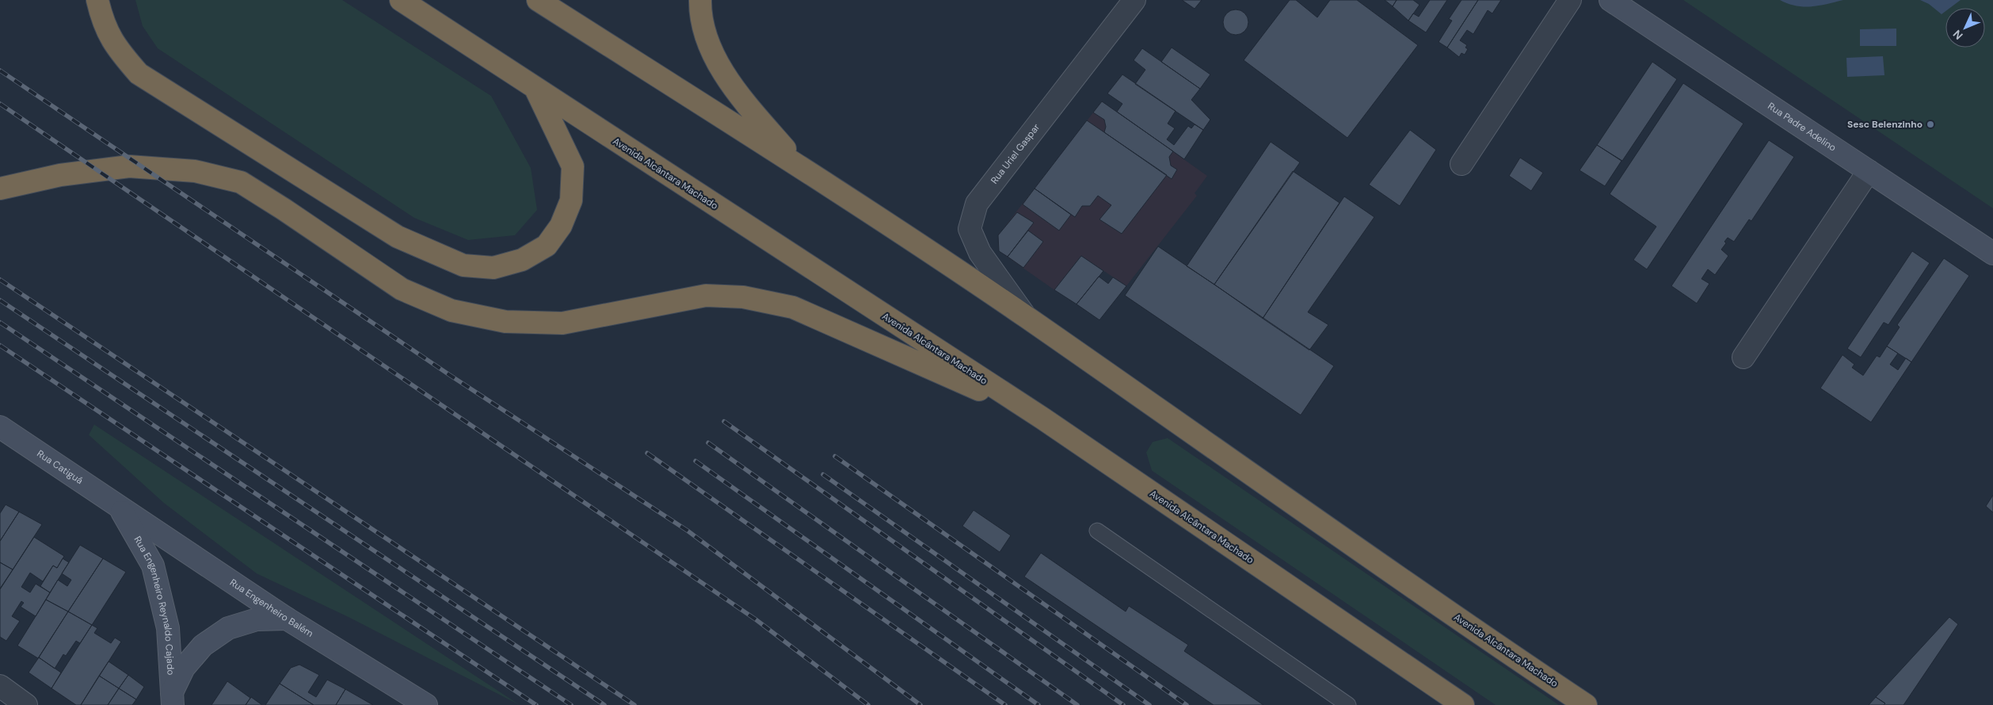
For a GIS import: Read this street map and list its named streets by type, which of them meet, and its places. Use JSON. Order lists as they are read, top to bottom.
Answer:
{
  "streets": {
    "highway": ["Avenida Alcântara Machado"],
    "main road": [
      "Rua Padre Adelino",
      "Rua Catiguá",
      "Rua Engenheiro Reynaldo Cajado",
      "Rua Engenheiro Balém"
    ],
    "street": ["Rua Uriel Gaspar"]
  },
  "crossings": [
    ["Rua Uriel Gaspar", "Avenida Alcântara Machado"],
    ["Rua Catiguá", "Rua Engenheiro Reynaldo Cajado"],
    ["Rua Catiguá", "Rua Engenheiro Balém"],
    ["Rua Engenheiro Reynaldo Cajado", "Rua Engenheiro Balém"]
  ],
  "places": ["Sesc Belenzinho"],
  "north": "bottom left"
}
